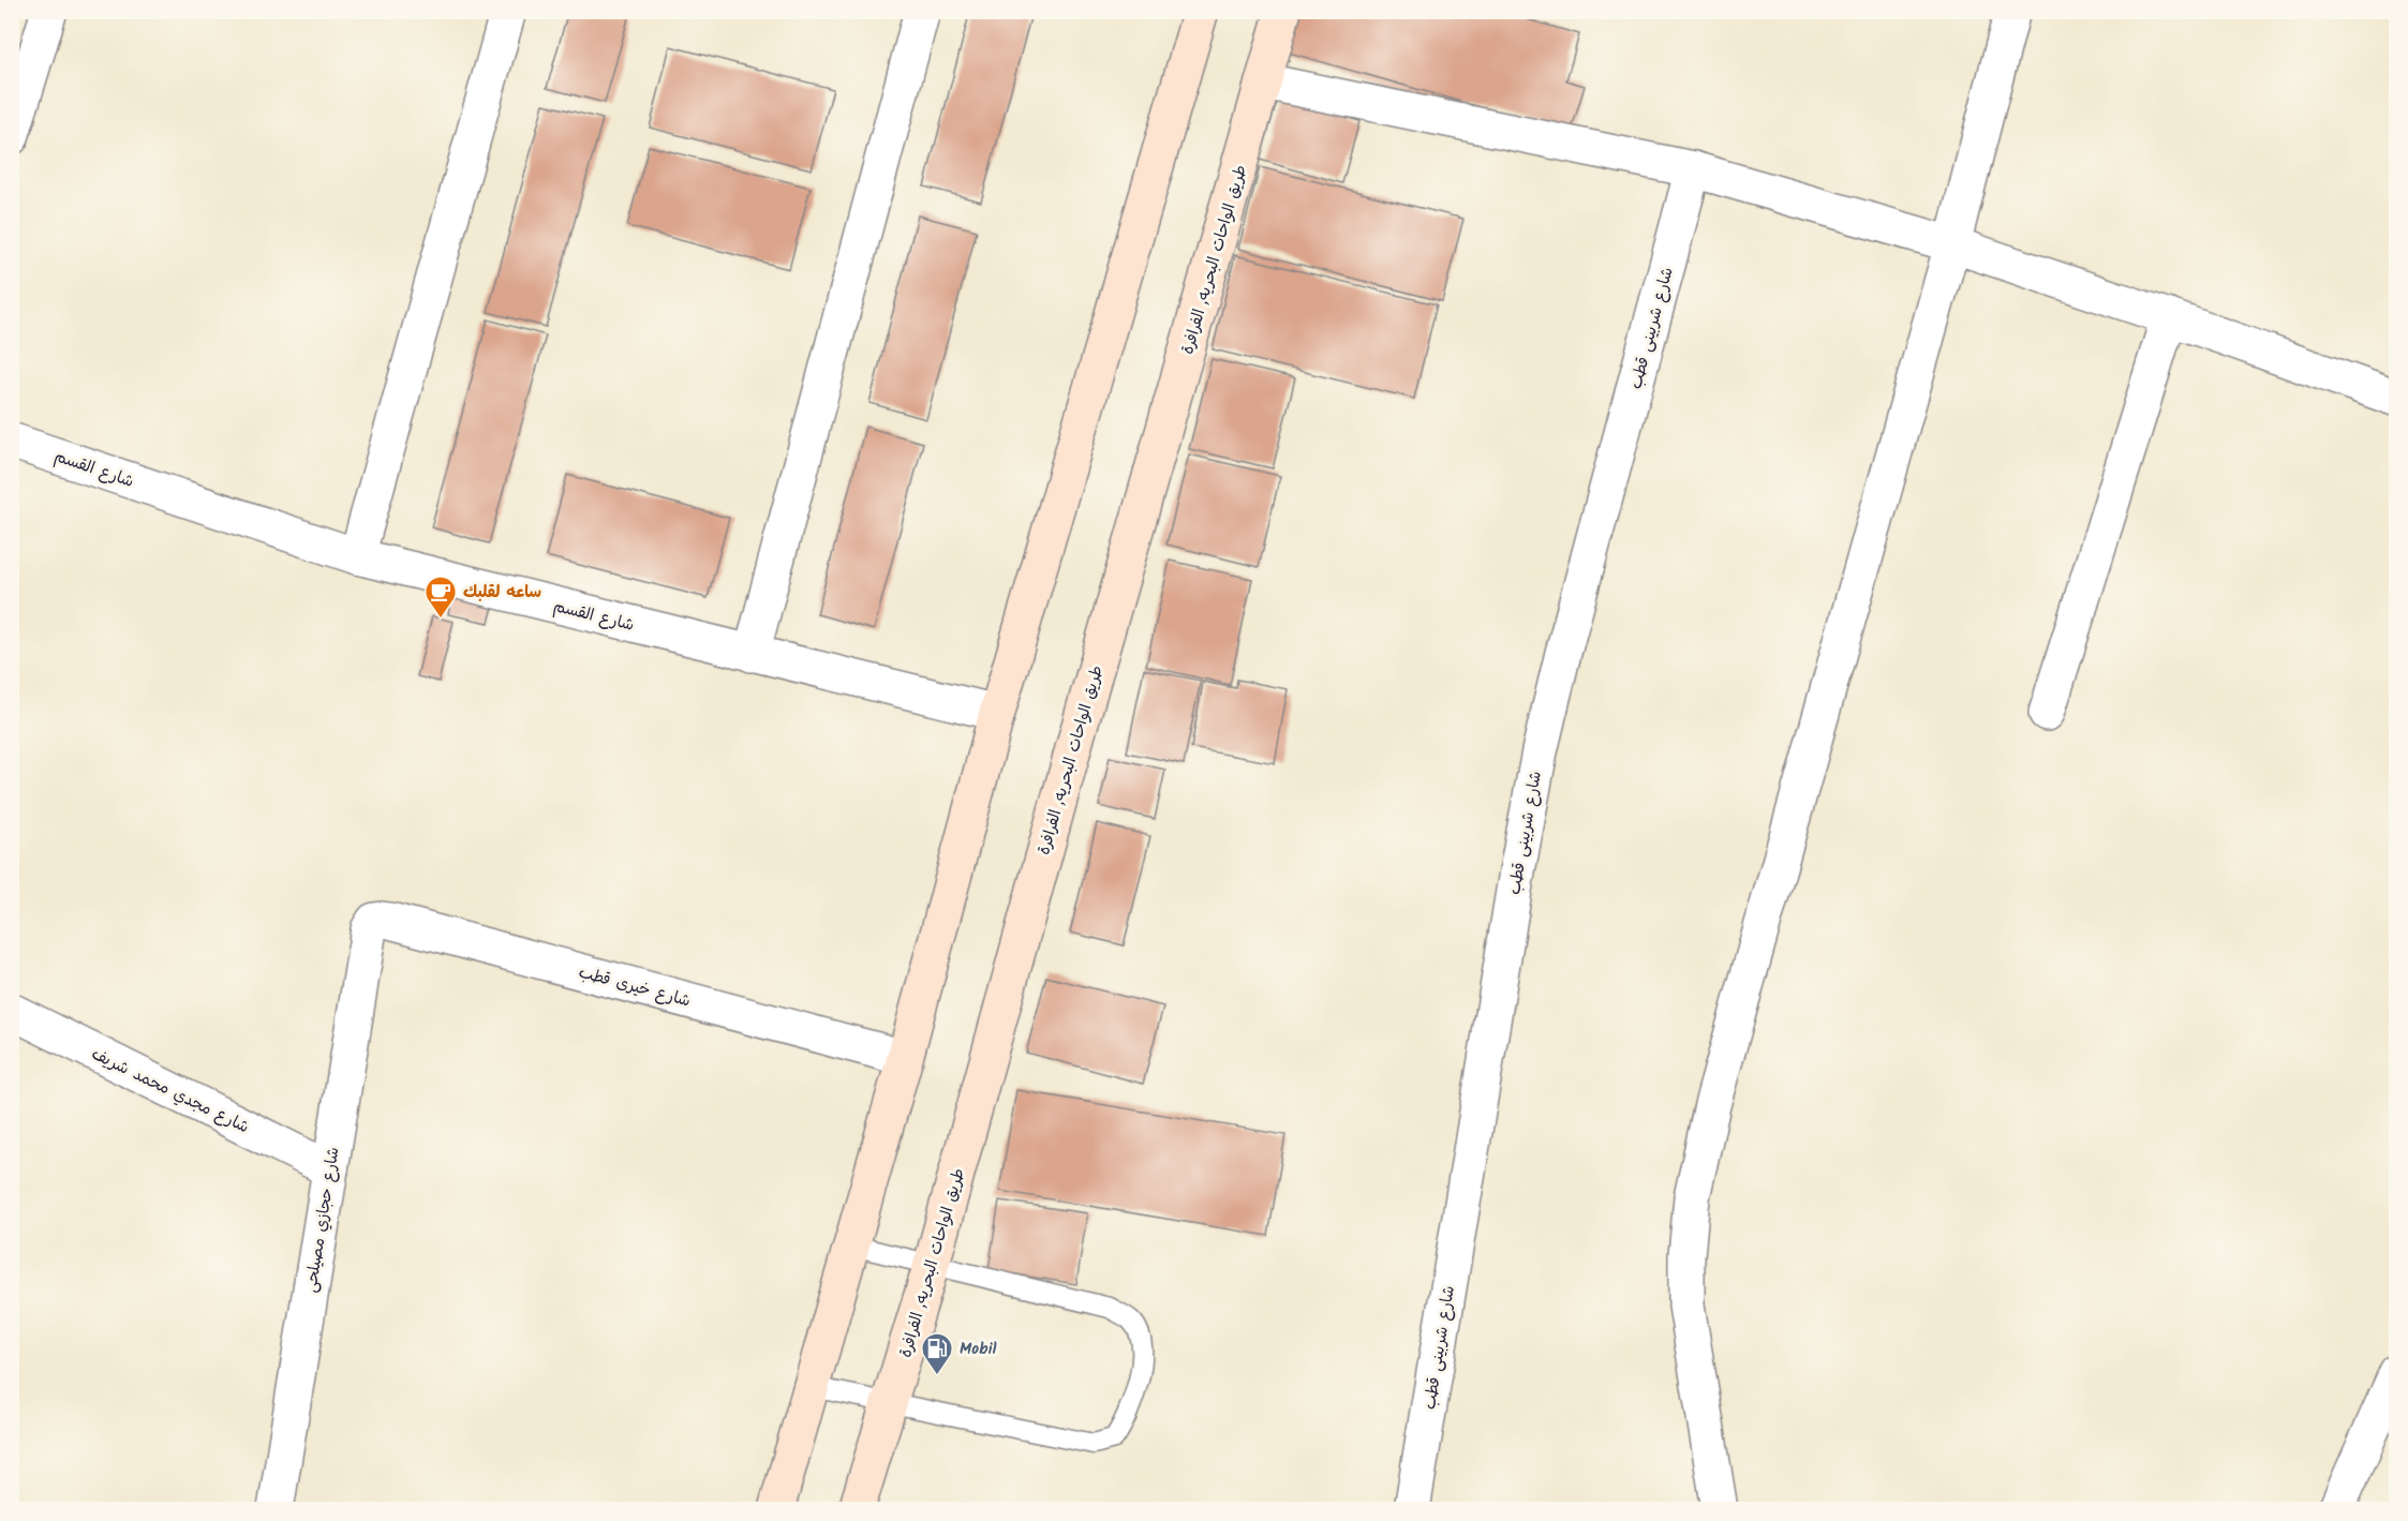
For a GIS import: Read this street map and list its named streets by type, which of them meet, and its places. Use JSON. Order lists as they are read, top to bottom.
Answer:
{
  "streets": {
    "main road": ["طريق الواحات البحريه, الفرافرة"],
    "street": [
      "شارع شربينى قطب",
      "شارع القسم",
      "شارع خيرى قطب",
      "شارع مجدي محمد شريف",
      "شارع حجازي مصيلحى"
    ]
  },
  "crossings": [
    ["شارع خيرى قطب", "شارع حجازي مصيلحى"],
    ["شارع مجدي محمد شريف", "شارع حجازي مصيلحى"]
  ],
  "places": {
    "cafe": ["ساعه لقلبك"],
    "fuel station": ["Mobil"]
  }
}
